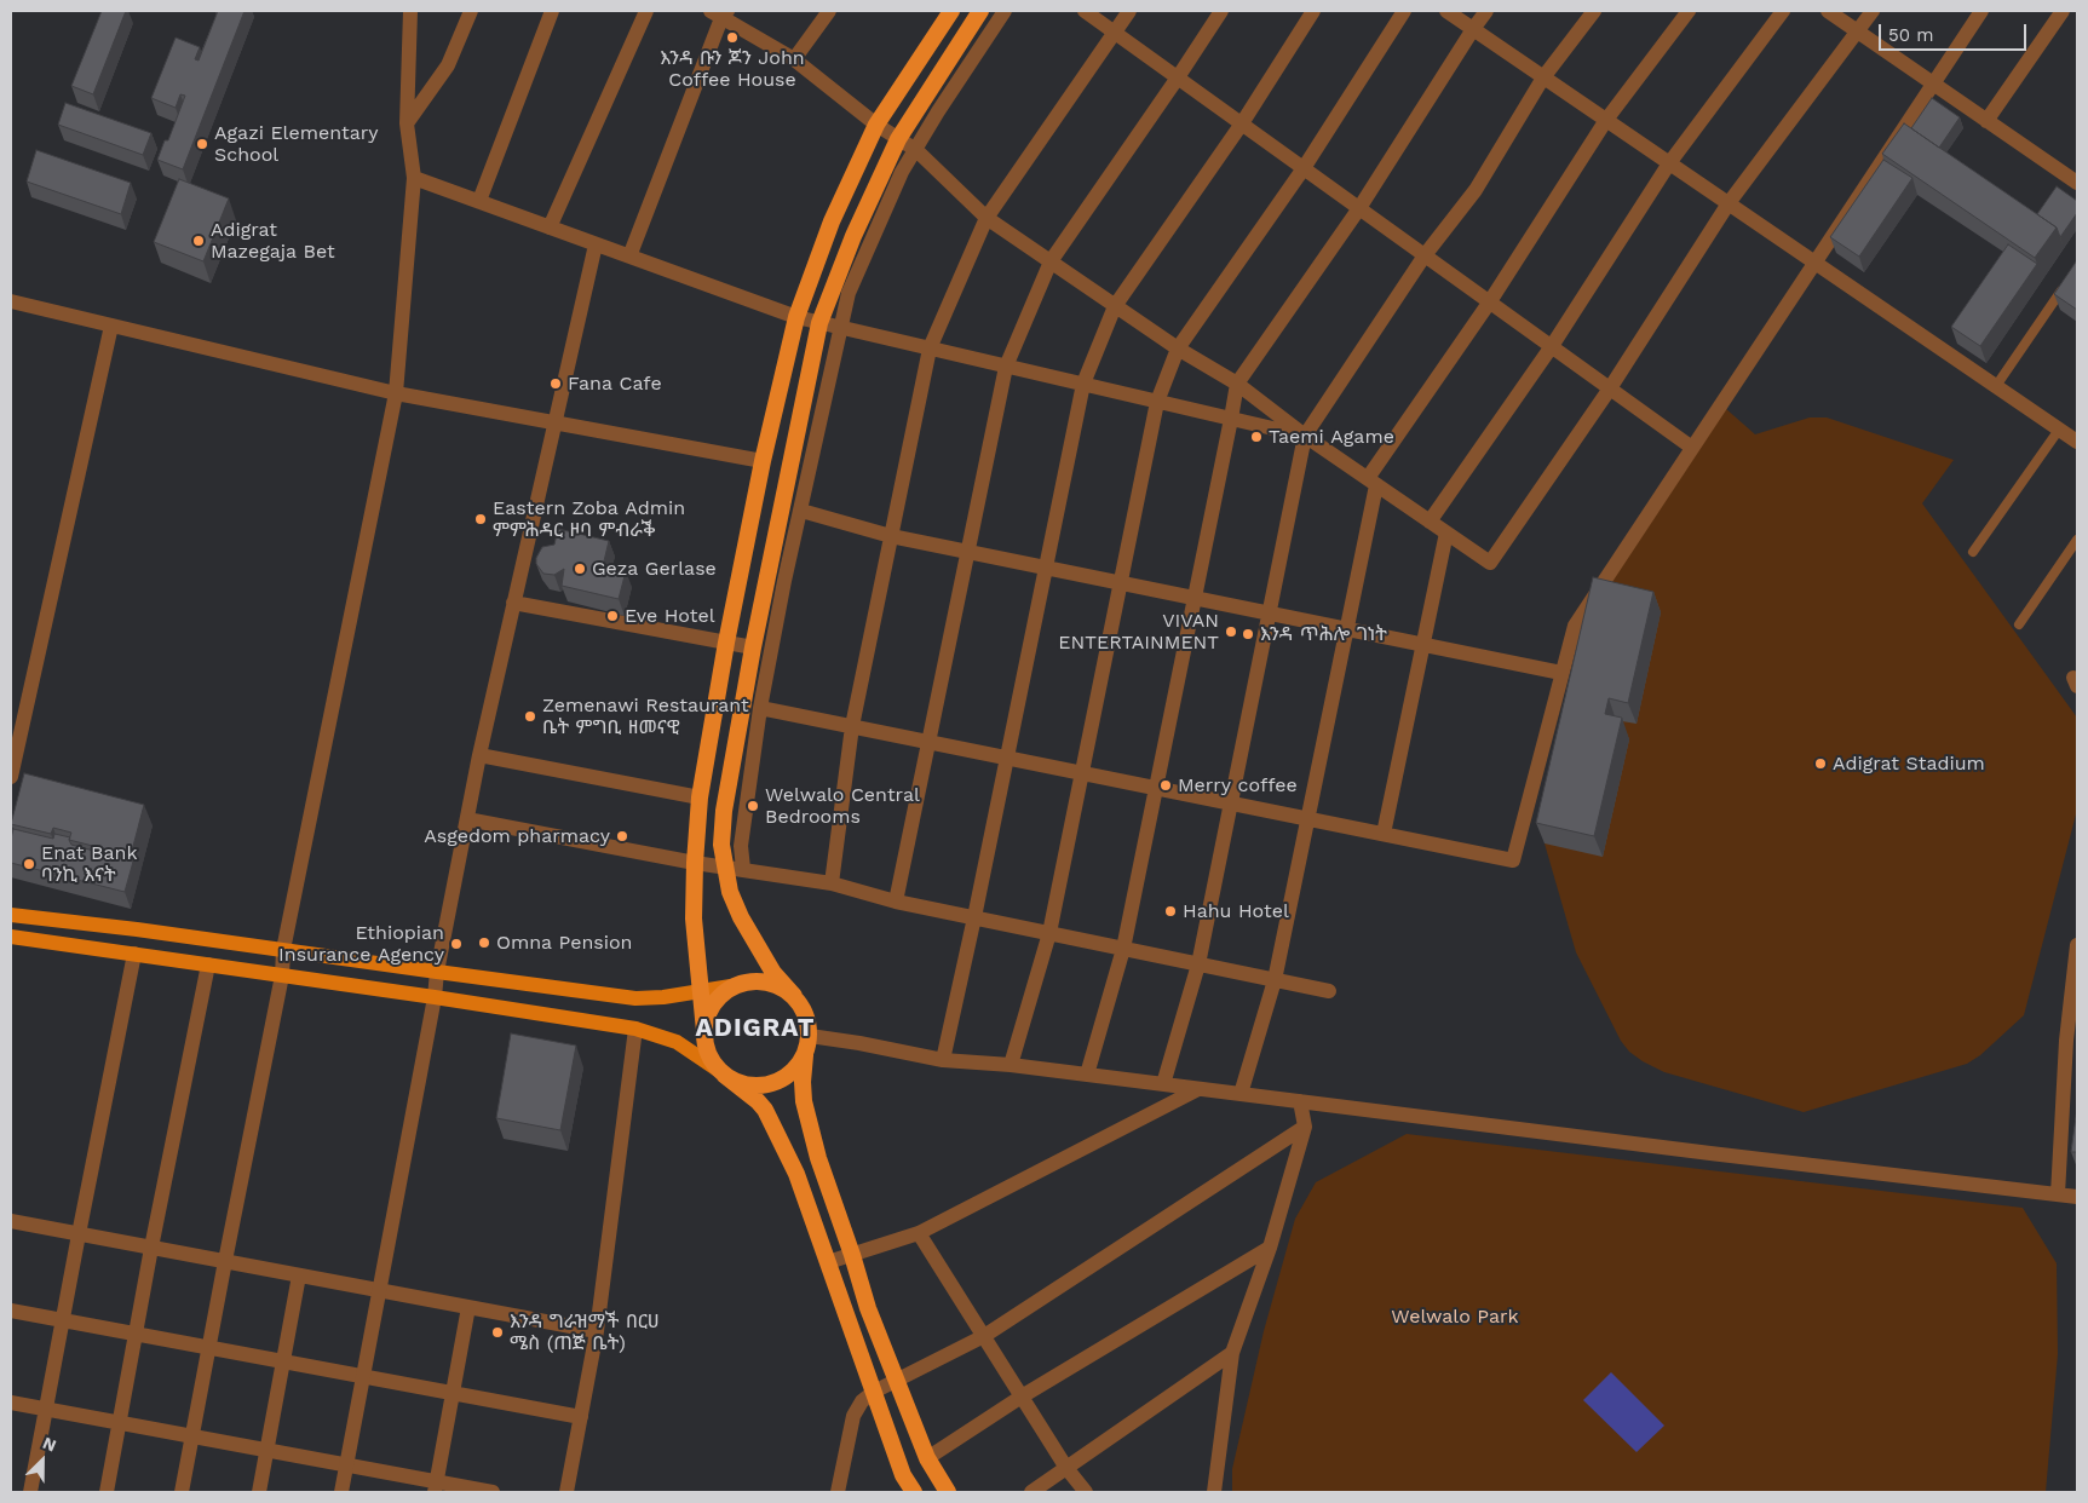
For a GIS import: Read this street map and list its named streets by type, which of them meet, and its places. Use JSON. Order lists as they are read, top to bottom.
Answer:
{
  "districts": ["ADIGRAT"],
  "parks": ["Welwalo Park"],
  "places": [
    "እንዳ ቡን ጆን John Coffee House",
    "Agazi Elementary School",
    "Adigrat Mazegaja Bet",
    "Fana Cafe",
    "Taemi Agame",
    "Eastern Zoba Admin ምምሕዳር ዞባ ምብራቕ",
    "Geza Gerlase",
    "Eve Hotel",
    "VIVAN ENTERTAINMENT",
    "እንዳ ጥሕሎ ገነት",
    "Zemenawi Restaurant ቤት ምግቢ ዘመናዊ",
    "Adigrat Stadium",
    "Merry coffee",
    "Welwalo Central Bedrooms",
    "Asgedom pharmacy",
    "Enat Bank ባንኪ እናት",
    "Hahu Hotel",
    "Omna Pension",
    "Ethiopian Insurance Agency",
    "እንዳ ግራዝማች በርሀ ሜስ (ጠጅ ቤት)"
  ],
  "scale_bar": "50 m",
  "north": "top right"
}
